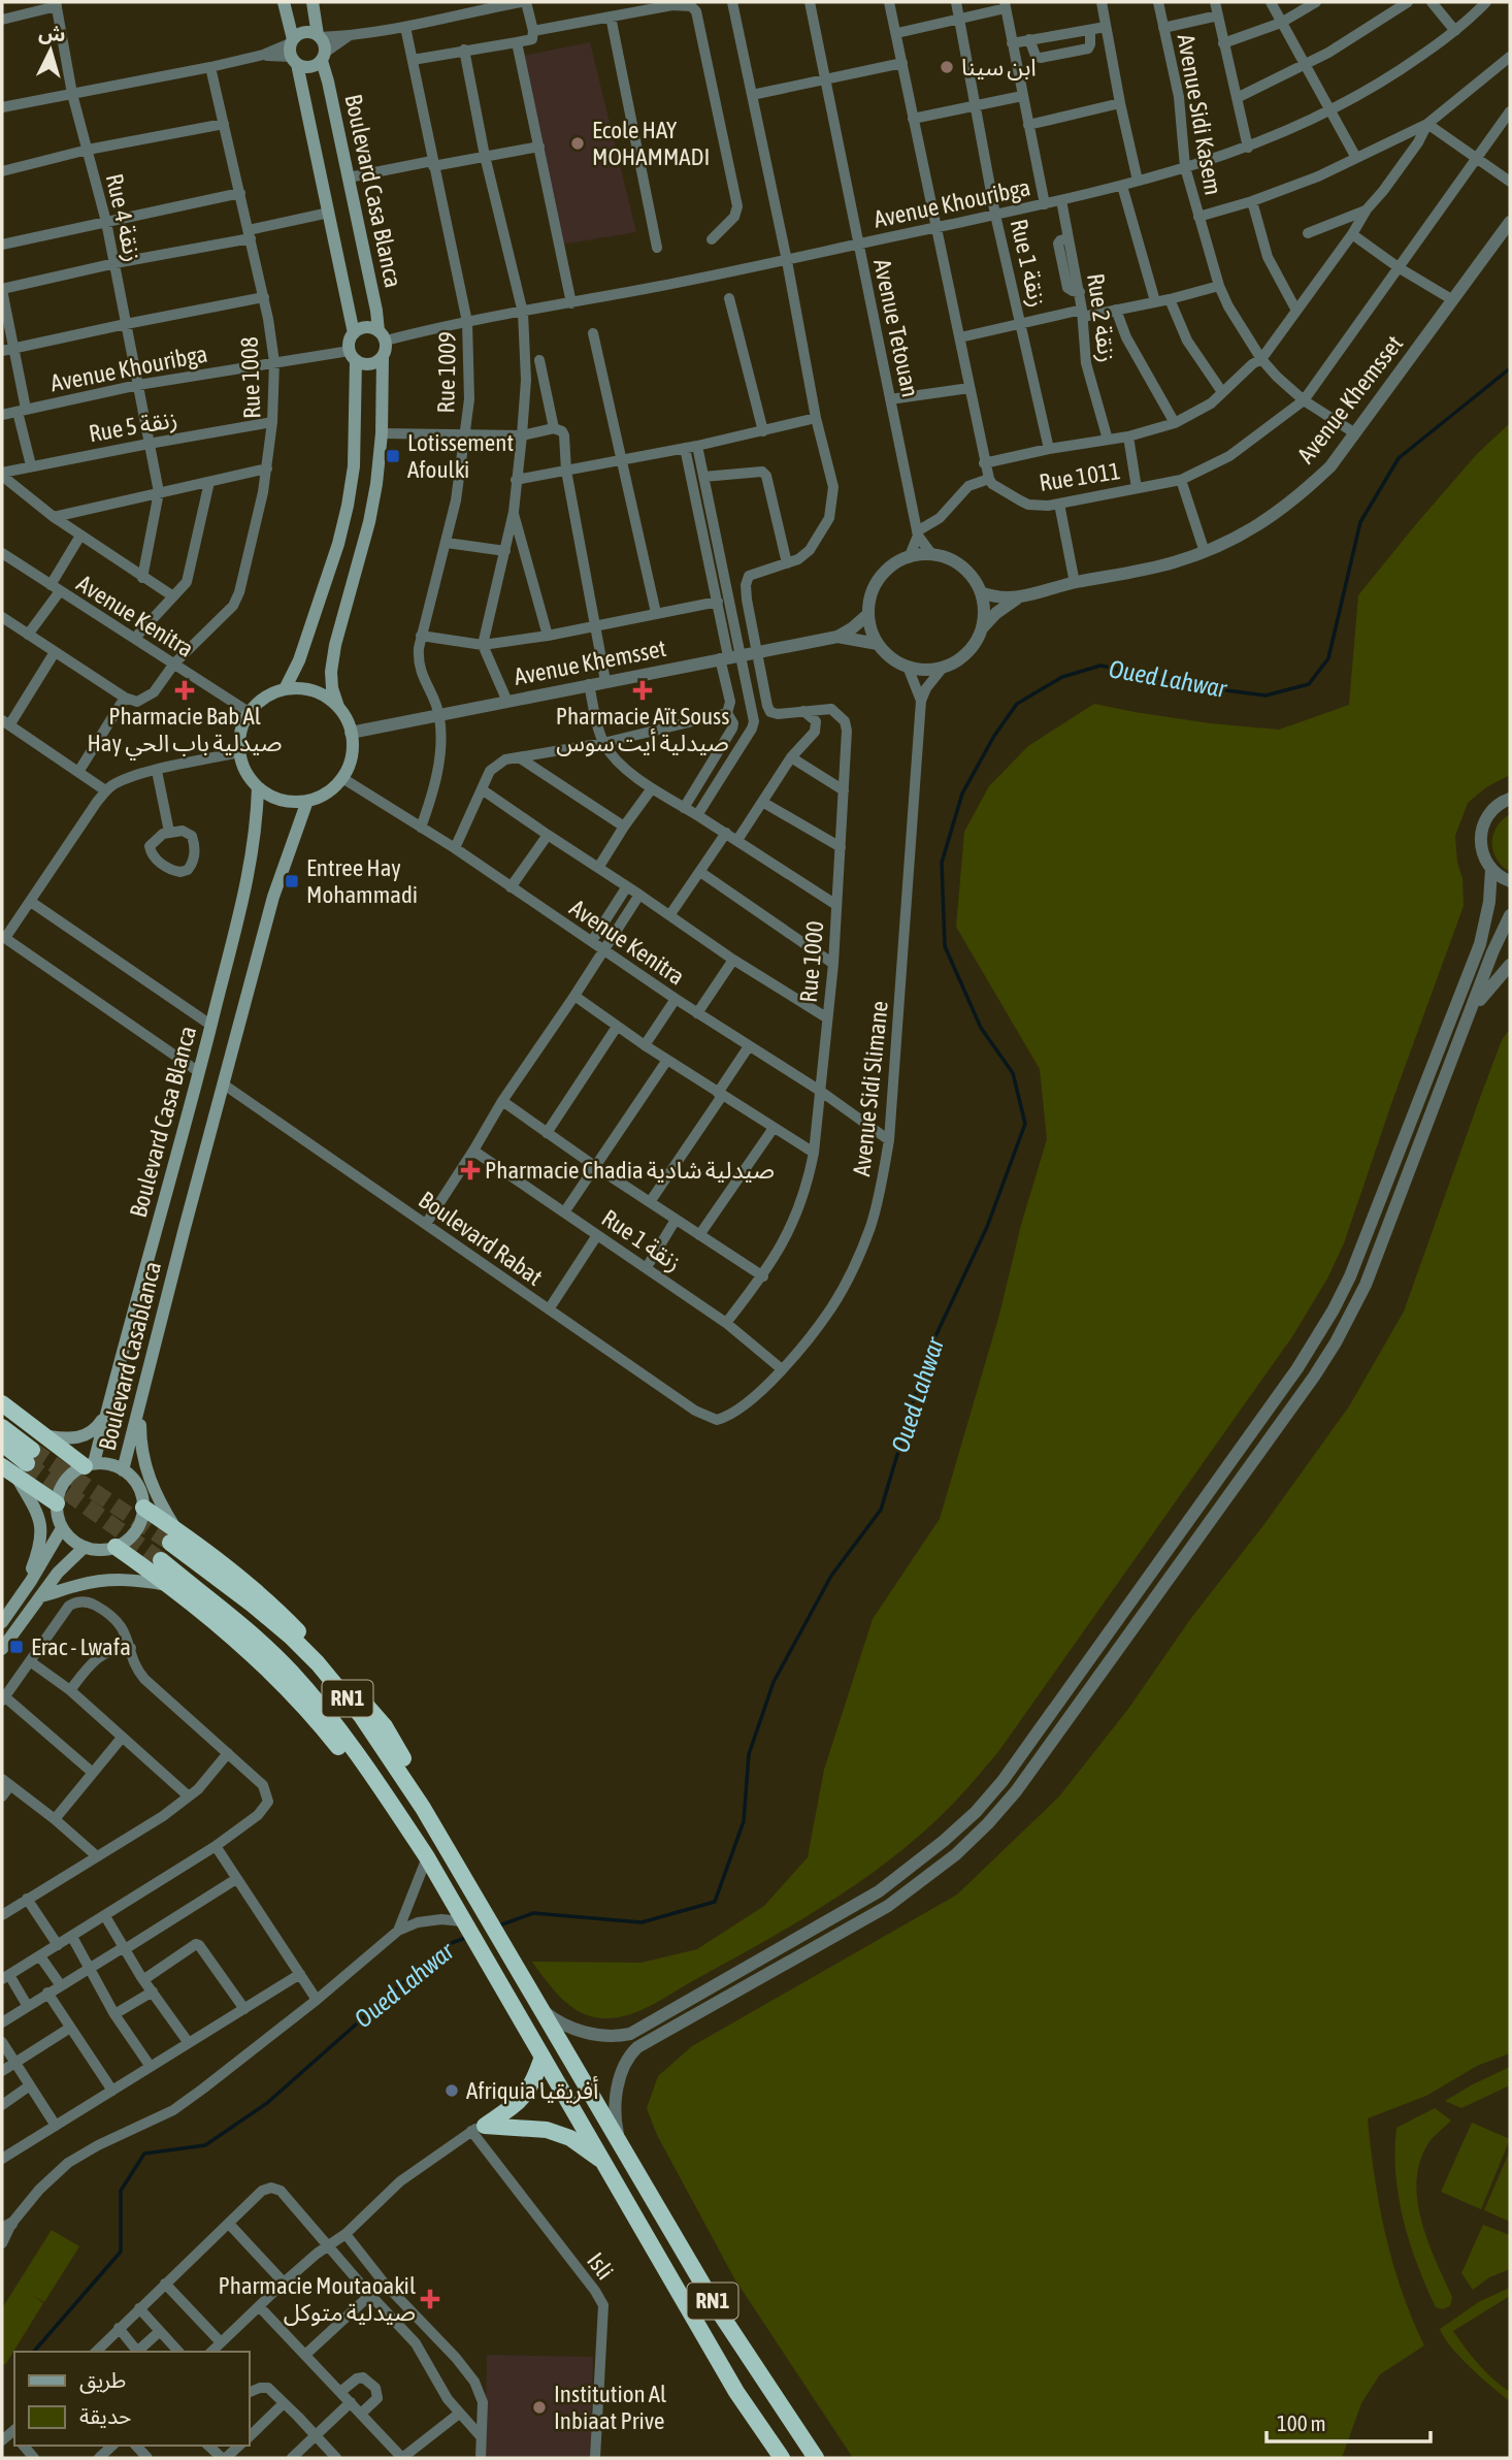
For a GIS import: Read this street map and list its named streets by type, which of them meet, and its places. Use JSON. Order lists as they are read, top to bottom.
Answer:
{
  "streets": {
    "highway": ["RN1"],
    "main road": ["Boulevard Casa Blanca", "Boulevard Casablanca"],
    "street": [
      "Avenue Sidi Kasem",
      "Avenue Khouribga",
      "Rue 4 زنقة",
      "Rue 1 زنقة",
      "Rue 2 زنقة",
      "Avenue Tetouan",
      "Rue 1009",
      "Rue 1008",
      "Avenue Khemsset",
      "Rue 5 زنقة",
      "Rue 1011",
      "Avenue Kenitra",
      "Rue 1000",
      "Avenue Sidi Slimane",
      "Boulevard Rabat",
      "Isli"
    ]
  },
  "crossings": [
    ["Avenue Sidi Kasem", "Avenue Khouribga"],
    ["Avenue Sidi Kasem", "Avenue Khemsset"],
    ["Avenue Sidi Kasem", "Rue 1011"],
    ["Boulevard Casa Blanca", "Avenue Khouribga"],
    ["Boulevard Casa Blanca", "Avenue Khemsset"],
    ["Boulevard Casa Blanca", "Avenue Kenitra"],
    ["Boulevard Casa Blanca", "Boulevard Rabat"],
    ["Boulevard Casa Blanca", "Boulevard Casablanca"],
    ["Avenue Khouribga", "Rue 4 زنقة"],
    ["Avenue Khouribga", "Rue 1 زنقة"],
    ["Avenue Khouribga", "Rue 2 زنقة"],
    ["Avenue Khouribga", "Avenue Tetouan"],
    ["Avenue Khouribga", "Rue 1009"],
    ["Avenue Khouribga", "Rue 1008"],
    ["Rue 4 زنقة", "Rue 5 زنقة"],
    ["Rue 1 زنقة", "Rue 1000"],
    ["Rue 1 زنقة", "Avenue Sidi Slimane"],
    ["Avenue Tetouan", "Avenue Khemsset"],
    ["Avenue Tetouan", "Avenue Sidi Slimane"],
    ["Rue 1009", "Avenue Khemsset"],
    ["Rue 1008", "Rue 5 زنقة"],
    ["Rue 1008", "Avenue Kenitra"],
    ["Avenue Khemsset", "Avenue Kenitra"],
    ["Avenue Khemsset", "Rue 1000"],
    ["Avenue Khemsset", "Avenue Sidi Slimane"],
    ["Avenue Kenitra", "Rue 1000"],
    ["Avenue Kenitra", "Avenue Sidi Slimane"],
    ["Avenue Sidi Slimane", "Boulevard Rabat"],
    ["Boulevard Rabat", "Boulevard Casablanca"]
  ],
  "water": ["Oued Lahwar"],
  "places": {
    "other": [
      "ابن سينا",
      "Ecole HAY MOHAMMADI",
      "Afriquia أفريقيا",
      "Institution Al Inbiaat Prive"
    ],
    "transit": ["Lotissement Afoulki", "Entree Hay Mohammadi", "Erac - Lwafa"],
    "health": [
      "Pharmacie Bab Al Hay صيدلية باب الحي",
      "Pharmacie Aït Souss صيدلية أيت سوس",
      "Pharmacie Chadia صيدلية شادية",
      "Pharmacie Moutaoakil صيدلية متوكل"
    ]
  },
  "legend": ["طريق", "حديقة"],
  "scale_bar": "100 m",
  "north": "top"
}
